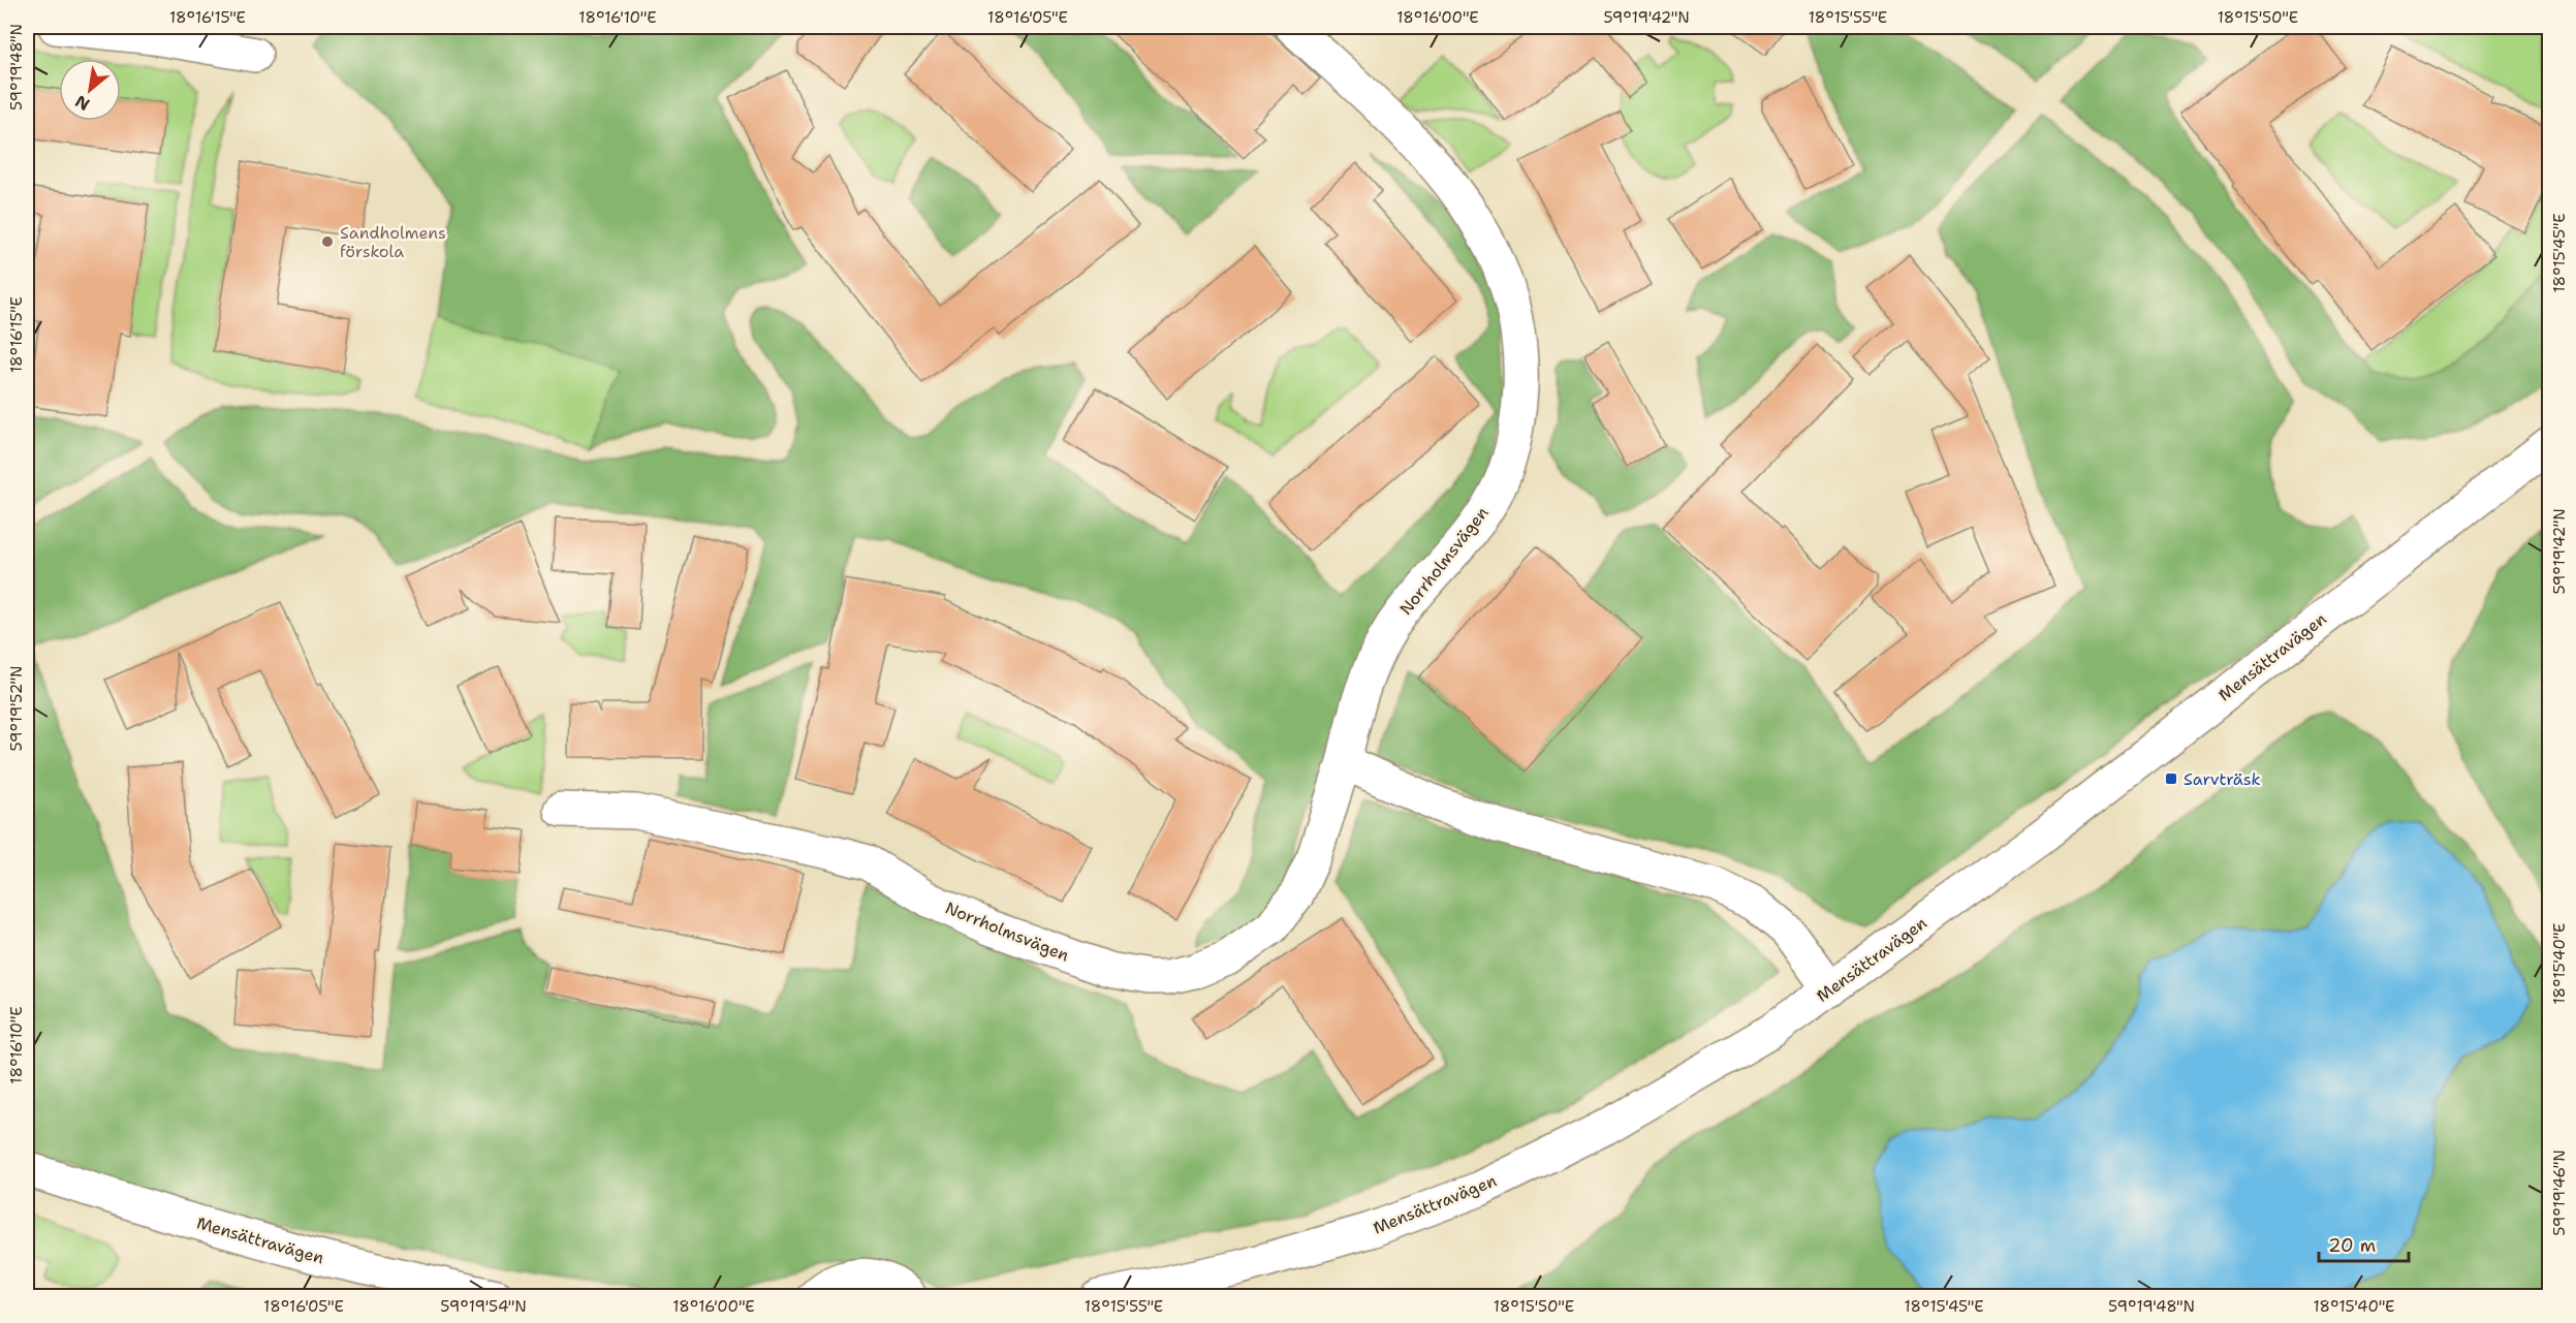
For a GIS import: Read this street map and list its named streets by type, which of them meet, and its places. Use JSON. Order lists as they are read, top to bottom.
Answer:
{
  "streets": {
    "street": ["Norrholmsvägen", "Mensättravägen"]
  },
  "places": {
    "other": ["Sandholmens förskola"],
    "transit": ["Sarvträsk"]
  },
  "scale_bar": "20 m",
  "north": "bottom left",
  "coordinates": [
    "18°16'15\"E",
    "18°16'10\"E",
    "18°16'05\"E",
    "18°16'00\"E",
    "59°19'42\"N",
    "18°15'55\"E",
    "18°15'50\"E",
    "59°19'48\"N",
    "18°15'45\"E",
    "59°19'52\"N",
    "18°15'40\"E",
    "59°19'46\"N",
    "59°19'54\"N"
  ]
}
